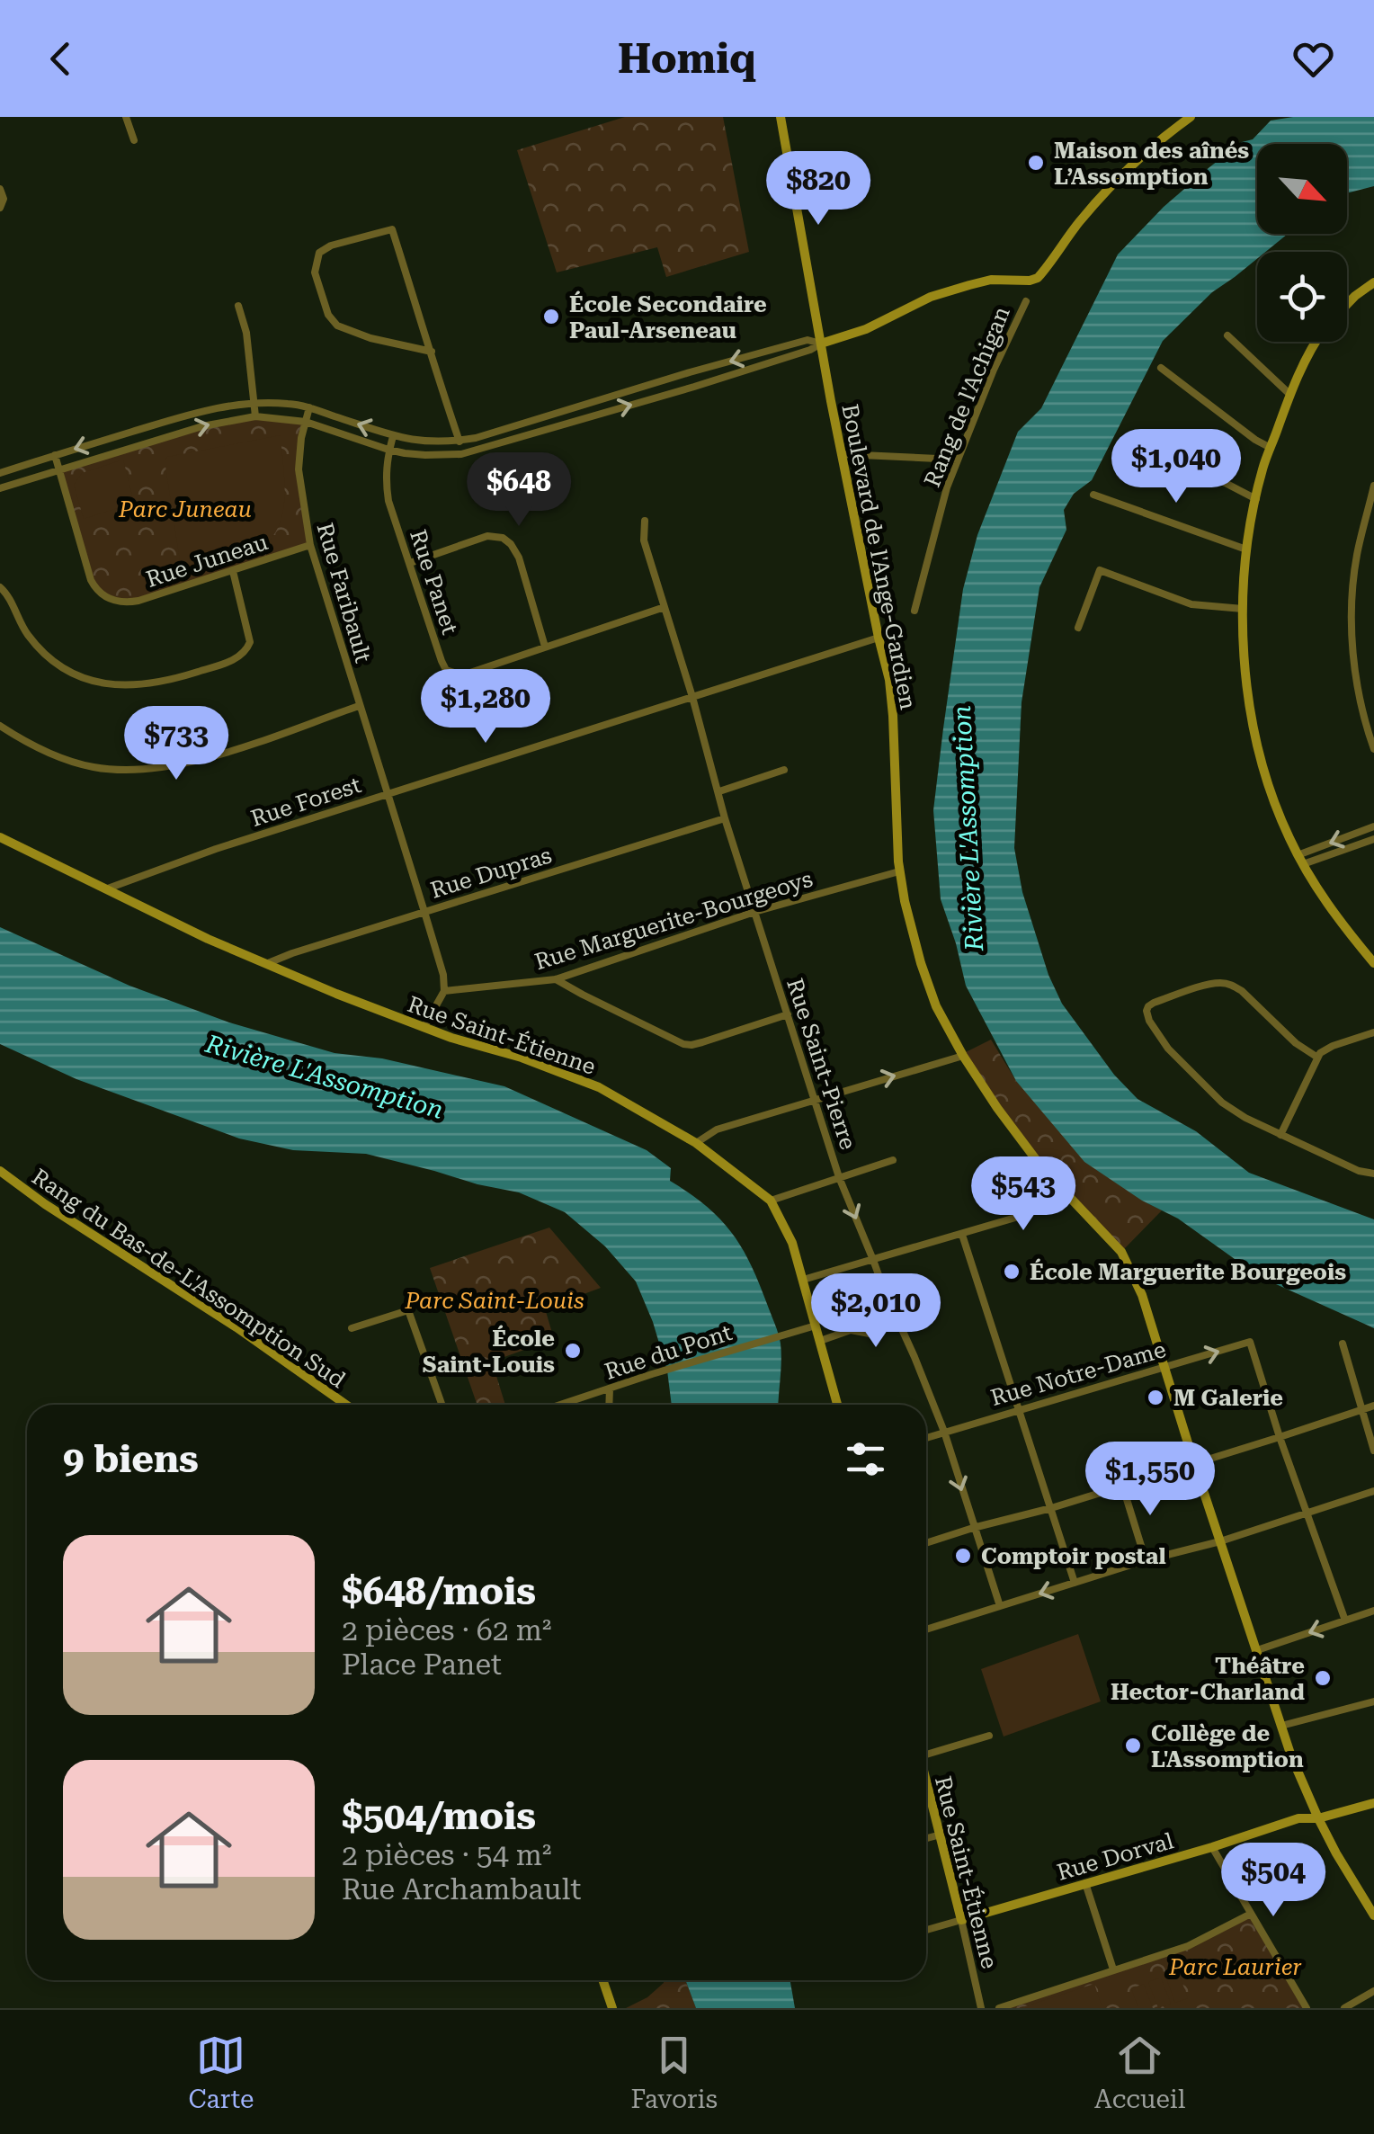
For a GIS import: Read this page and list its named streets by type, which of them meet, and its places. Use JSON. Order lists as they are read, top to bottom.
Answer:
{
  "streets": {
    "street": [
      "Rang de l'Achigan",
      "Boulevard de l'Ange-Gardien",
      "Rue Juneau",
      "Rue Panet",
      "Rue Faribault",
      "Rue Forest",
      "Rue Dupras",
      "Rue Marguerite-Bourgeoys",
      "Rue Saint-Étienne",
      "Rue Saint-Pierre",
      "Rang du Bas-de-L'Assomption Sud",
      "Rue du Pont",
      "Rue Notre-Dame",
      "Rue Dorval"
    ]
  },
  "crossings": [
    ["Boulevard de l'Ange-Gardien", "Rue Forest"],
    ["Boulevard de l'Ange-Gardien", "Rue Marguerite-Bourgeoys"],
    ["Boulevard de l'Ange-Gardien", "Rue Notre-Dame"],
    ["Boulevard de l'Ange-Gardien", "Rue Dorval"],
    ["Rue Juneau", "Rue Faribault"],
    ["Rue Panet", "Rue Saint-Pierre"],
    ["Rue Faribault", "Rue Forest"],
    ["Rue Faribault", "Rue Dupras"],
    ["Rue Faribault", "Rue Marguerite-Bourgeoys"],
    ["Rue Forest", "Rue Saint-Étienne"],
    ["Rue Forest", "Rue Saint-Pierre"],
    ["Rue Dupras", "Rue Saint-Étienne"],
    ["Rue Dupras", "Rue Saint-Pierre"],
    ["Rue Marguerite-Bourgeoys", "Rue Saint-Pierre"],
    ["Rue Saint-Étienne", "Rue du Pont"],
    ["Rue Saint-Étienne", "Rue Dorval"],
    ["Rue Saint-Pierre", "Rue Notre-Dame"]
  ],
  "water": ["Rivière L'Assomption"],
  "parks": ["Parc Juneau", "Parc Saint-Louis", "Parc Laurier"],
  "places": [
    "Maison des aînés L’Assomption",
    "École Secondaire Paul-Arseneau",
    "École Marguerite Bourgeois",
    "École Saint-Louis",
    "M Galerie",
    "Comptoir postal",
    "Théâtre Hector-Charland",
    "Collège de L'Assomption"
  ],
  "north": "bottom right",
  "page": {
    "header": "Homiq",
    "price": [
      "$820",
      "$1,040",
      "$648",
      "$1,280",
      "$733",
      "$543",
      "$2,010",
      "$1,550",
      "$504"
    ],
    "heading": "9 biens",
    "list": [
      {
        "name": "$648/mois",
        "note": "2 pièces · 62 m² · Place Panet"
      },
      {
        "name": "$504/mois",
        "note": "2 pièces · 54 m² · Rue Archambault"
      }
    ],
    "tabs": ["Carte", "Favoris", "Accueil"]
  }
}
